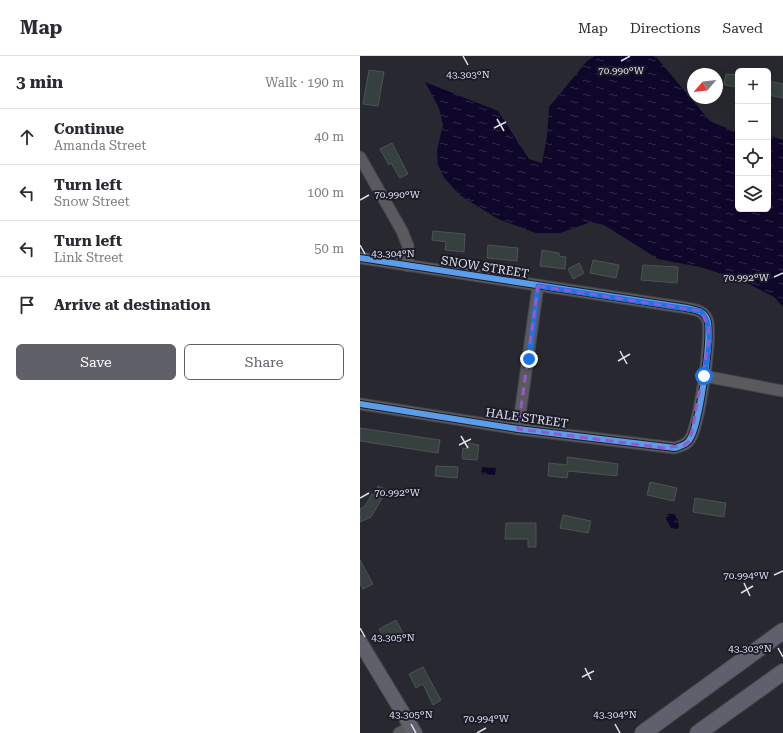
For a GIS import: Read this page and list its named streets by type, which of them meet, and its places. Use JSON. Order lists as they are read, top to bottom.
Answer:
{
  "streets": {
    "street": ["SNOW STREET", "HALE STREET"]
  },
  "crossings": [
    ["SNOW STREET", "HALE STREET"]
  ],
  "north": "bottom left",
  "page": {
    "header": "Map",
    "nav": ["Map", "Directions", "Saved"],
    "heading": ["3 min", "Walk · 190 m"],
    "map_buttons": ["+", "−"],
    "list": [
      ["Continue", "Amanda Street", "40 m"],
      ["Turn left", "Snow Street", "100 m"],
      ["Turn left", "Link Street", "50 m"],
      "Arrive at destination"
    ],
    "buttons": ["Save", "Share"]
  },
  "coordinates": [
    "70.990°W",
    "43.303°N",
    "43.304°N",
    "70.992°W",
    "70.994°W",
    "43.305°N"
  ]
}
